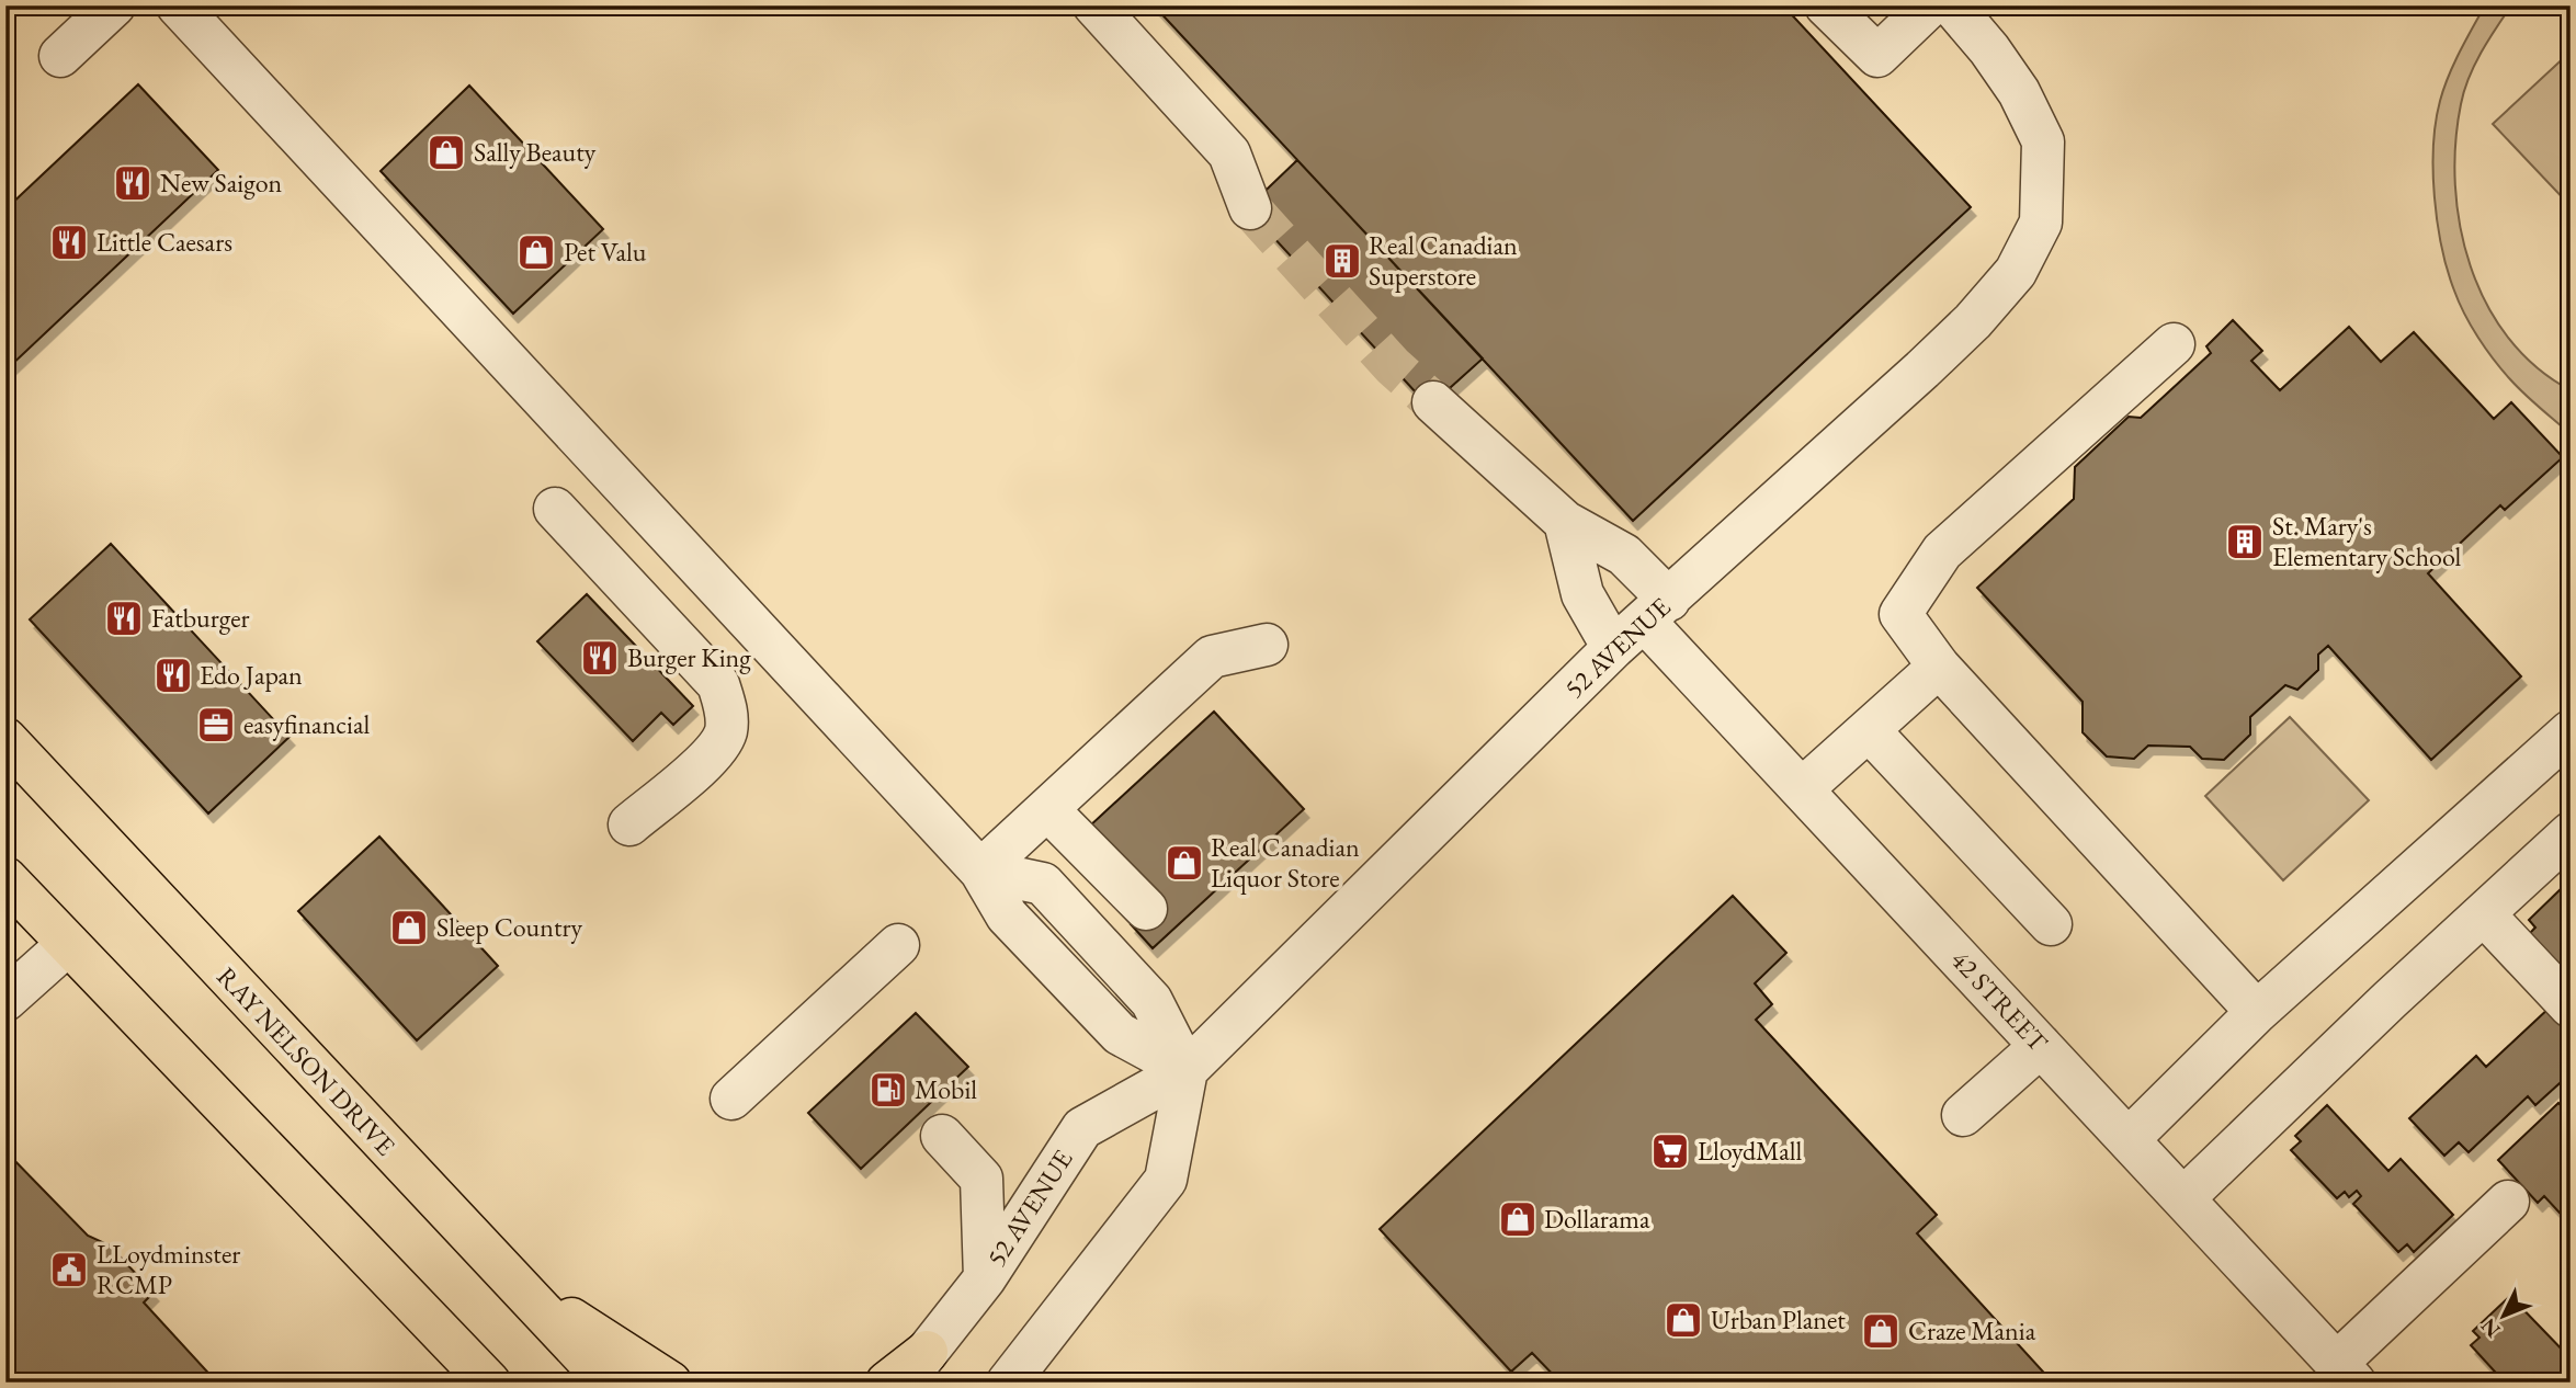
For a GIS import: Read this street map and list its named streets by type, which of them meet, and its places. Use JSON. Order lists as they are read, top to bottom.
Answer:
{
  "streets": {
    "highway": ["RAY NELSON DRIVE"],
    "street": ["52 AVENUE", "42 STREET"]
  },
  "crossings": [
    ["52 AVENUE", "42 STREET"]
  ],
  "places": {
    "shop": [
      "Sally Beauty",
      "Pet Valu",
      "Real Canadian Liquor Store",
      "Sleep Country",
      "Dollarama",
      "Urban Planet",
      "Craze Mania"
    ],
    "restaurant": [
      "New Saigon",
      "Little Caesars",
      "Fatburger",
      "Burger King",
      "Edo Japan"
    ],
    "building": ["Real Canadian Superstore", "St. Mary's Elementary School"],
    "office": ["easyfinancial"],
    "fuel station": ["Mobil"],
    "supermarket": ["LloydMall"],
    "public building": ["LLoydminster RCMP"]
  },
  "north": "bottom left"
}
